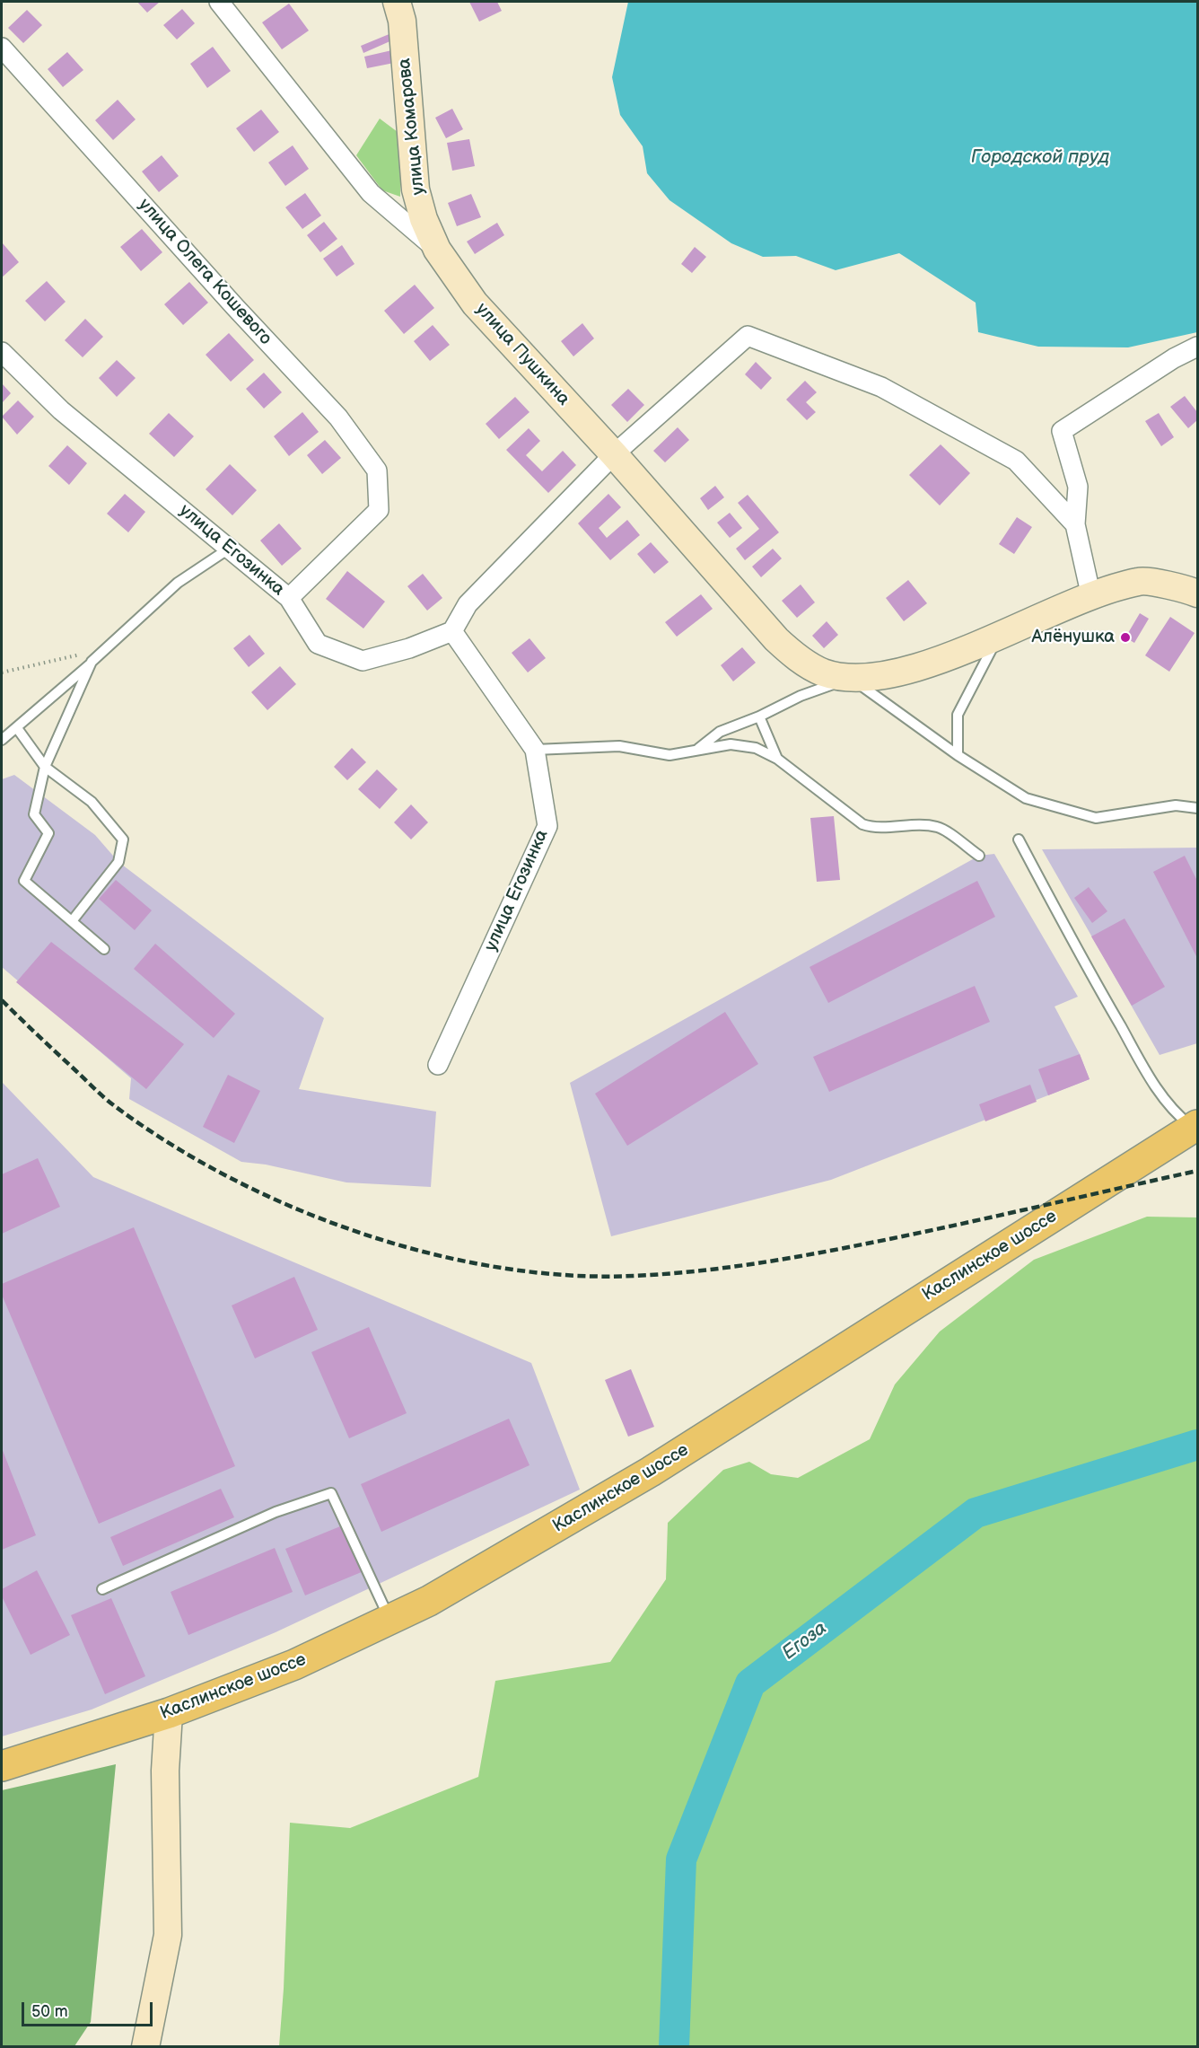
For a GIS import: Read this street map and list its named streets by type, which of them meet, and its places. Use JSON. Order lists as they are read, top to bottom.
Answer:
{
  "streets": {
    "main road": ["Каслинское шоссе"],
    "street": [
      "улица Комарова",
      "улица Олега Кошевого",
      "улица Пушкина",
      "улица Егозинка"
    ]
  },
  "crossings": [
    ["улица Комарова", "улица Пушкина"],
    ["улица Олега Кошевого", "улица Егозинка"]
  ],
  "water": ["Городской пруд", "Егоза"],
  "places": ["Алёнушка"],
  "scale_bar": "50 m"
}
